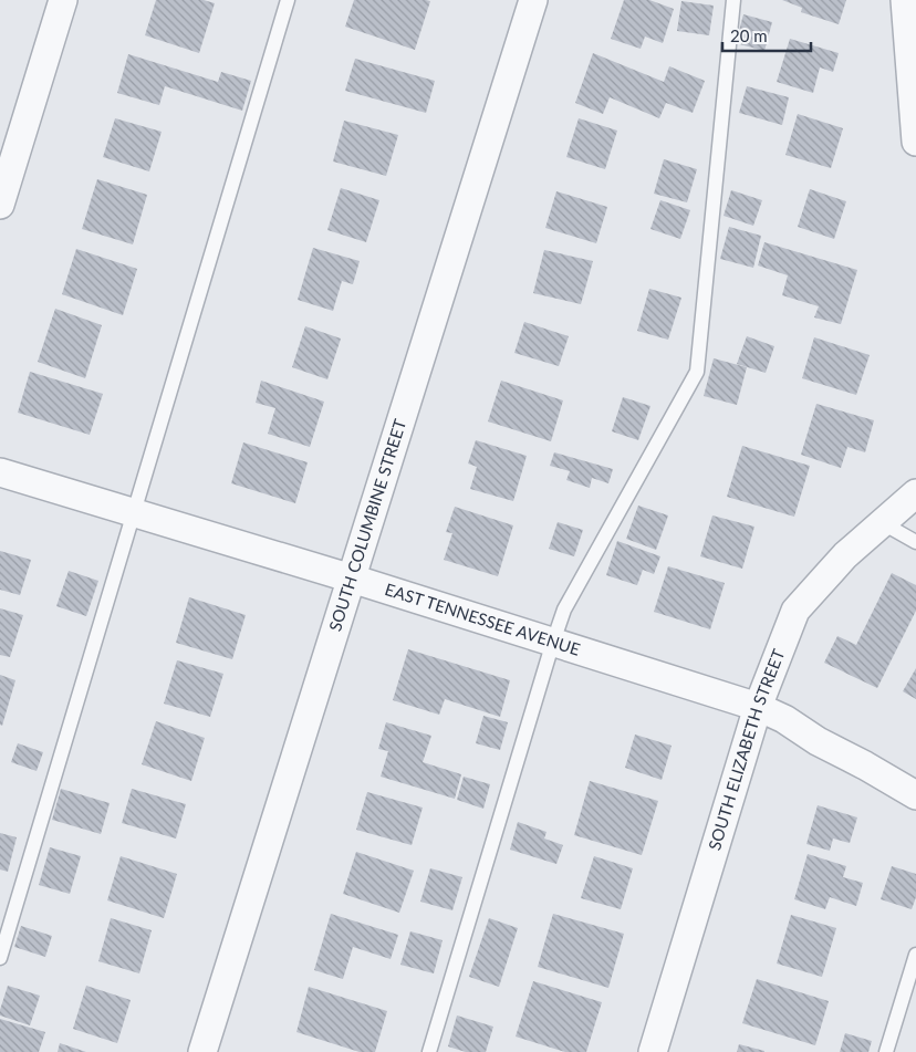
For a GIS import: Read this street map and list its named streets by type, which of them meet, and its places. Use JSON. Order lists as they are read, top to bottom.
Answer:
{
  "streets": {
    "street": ["SOUTH COLUMBINE STREET", "EAST TENNESSEE AVENUE", "SOUTH ELIZABETH STREET"]
  },
  "crossings": [
    ["SOUTH COLUMBINE STREET", "EAST TENNESSEE AVENUE"],
    ["EAST TENNESSEE AVENUE", "SOUTH ELIZABETH STREET"]
  ],
  "scale_bar": "20 m"
}
